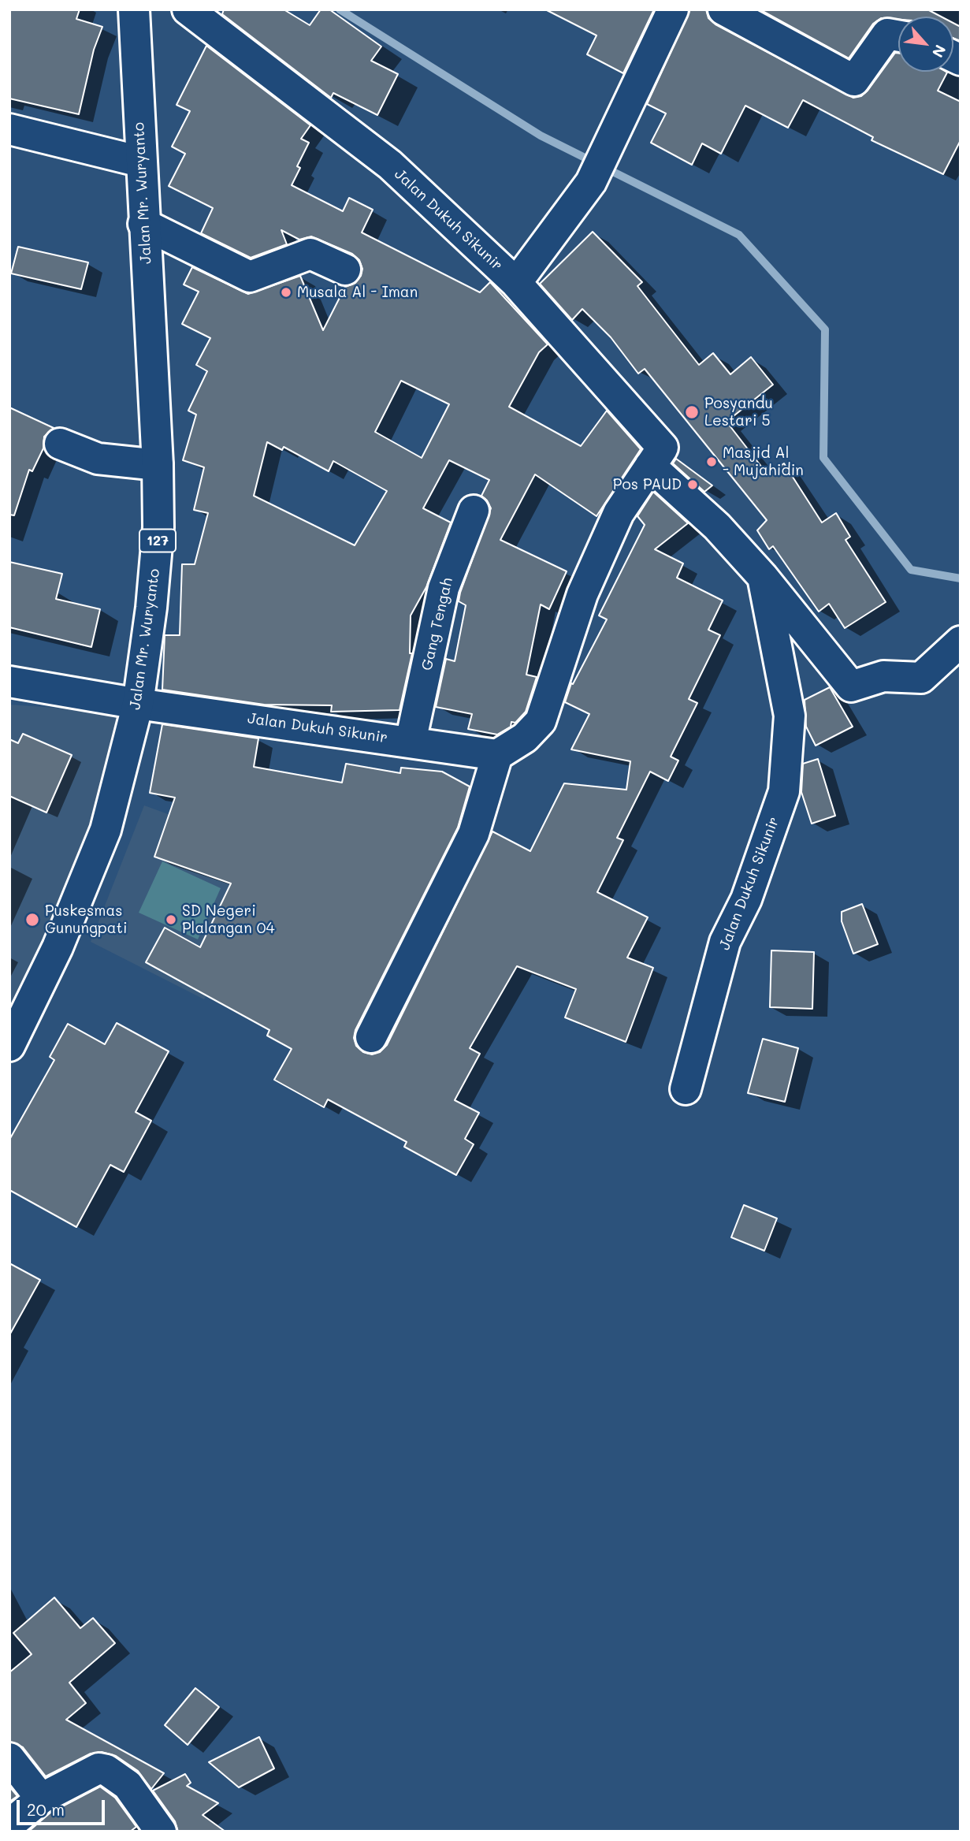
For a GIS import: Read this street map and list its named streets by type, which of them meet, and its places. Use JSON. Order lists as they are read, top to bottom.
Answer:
{
  "streets": {
    "street": [
      "Jalan Mr. Wuryanto",
      "Jalan Dukuh Sikunir",
      "127",
      "Gang Tengah"
    ]
  },
  "crossings": [
    ["Jalan Mr. Wuryanto", "Jalan Dukuh Sikunir"],
    ["Jalan Dukuh Sikunir", "Gang Tengah"]
  ],
  "places": [
    "Musala Al - Iman",
    "Posyandu Lestari 5",
    "Masjid Al - Mujahidin",
    "Pos PAUD",
    "Puskesmas Gunungpati",
    "SD Negeri Plalangan 04"
  ],
  "scale_bar": "20 m",
  "north": "bottom right"
}
